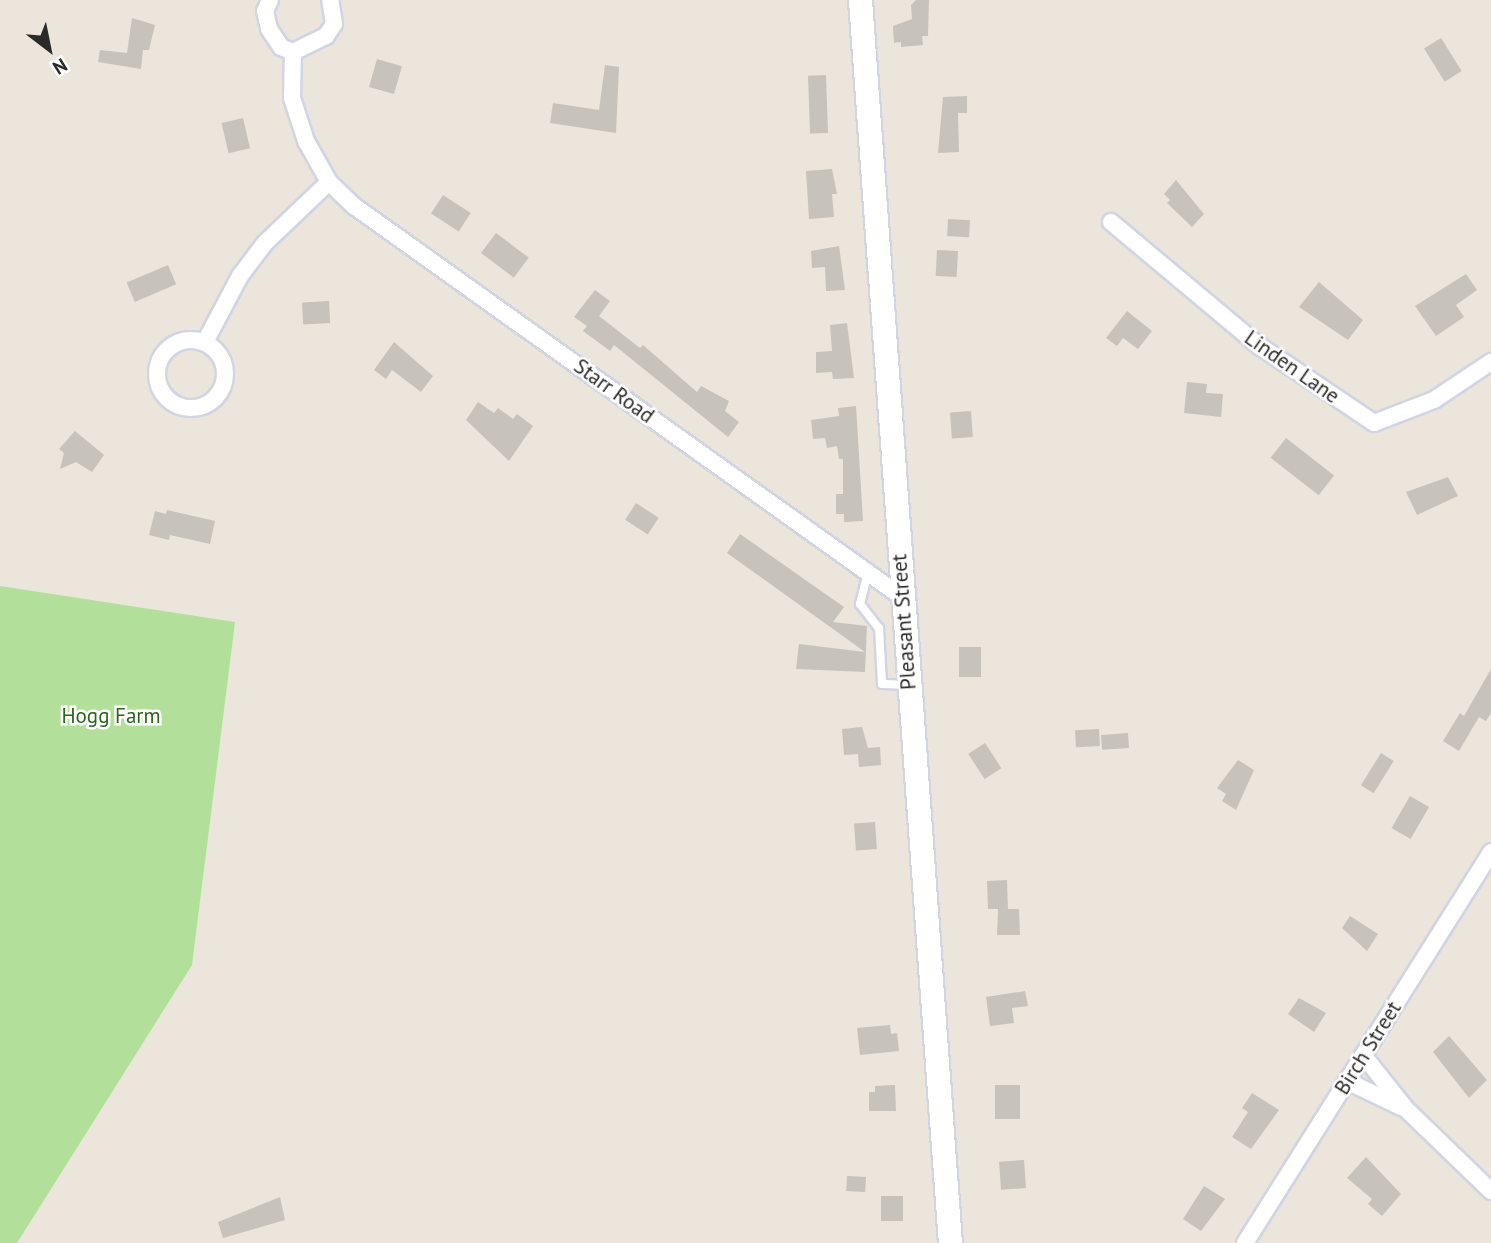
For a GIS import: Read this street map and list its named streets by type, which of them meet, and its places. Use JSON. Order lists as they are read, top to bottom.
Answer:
{
  "streets": {
    "main road": ["Pleasant Street"],
    "street": ["Linden Lane", "Starr Road", "Birch Street"]
  },
  "crossings": [
    ["Starr Road", "Pleasant Street"]
  ],
  "parks": ["Hogg Farm"],
  "north": "bottom right"
}
